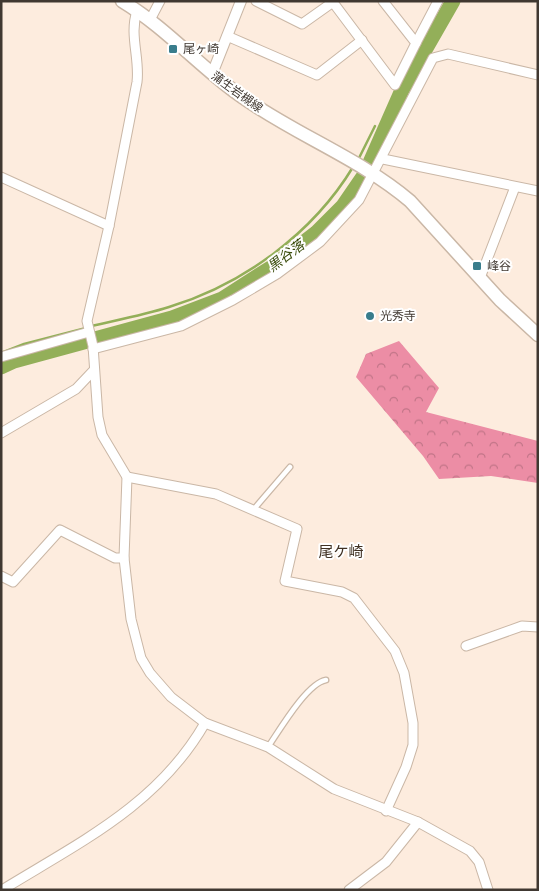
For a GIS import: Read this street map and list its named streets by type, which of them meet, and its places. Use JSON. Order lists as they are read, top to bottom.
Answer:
{
  "streets": {
    "main road": ["蒲生岩槻線"]
  },
  "districts": ["尾ケ崎"],
  "water": ["黒谷落"],
  "places": {
    "transit": ["尾ヶ崎", "峰谷"],
    "other": ["光秀寺"]
  }
}
